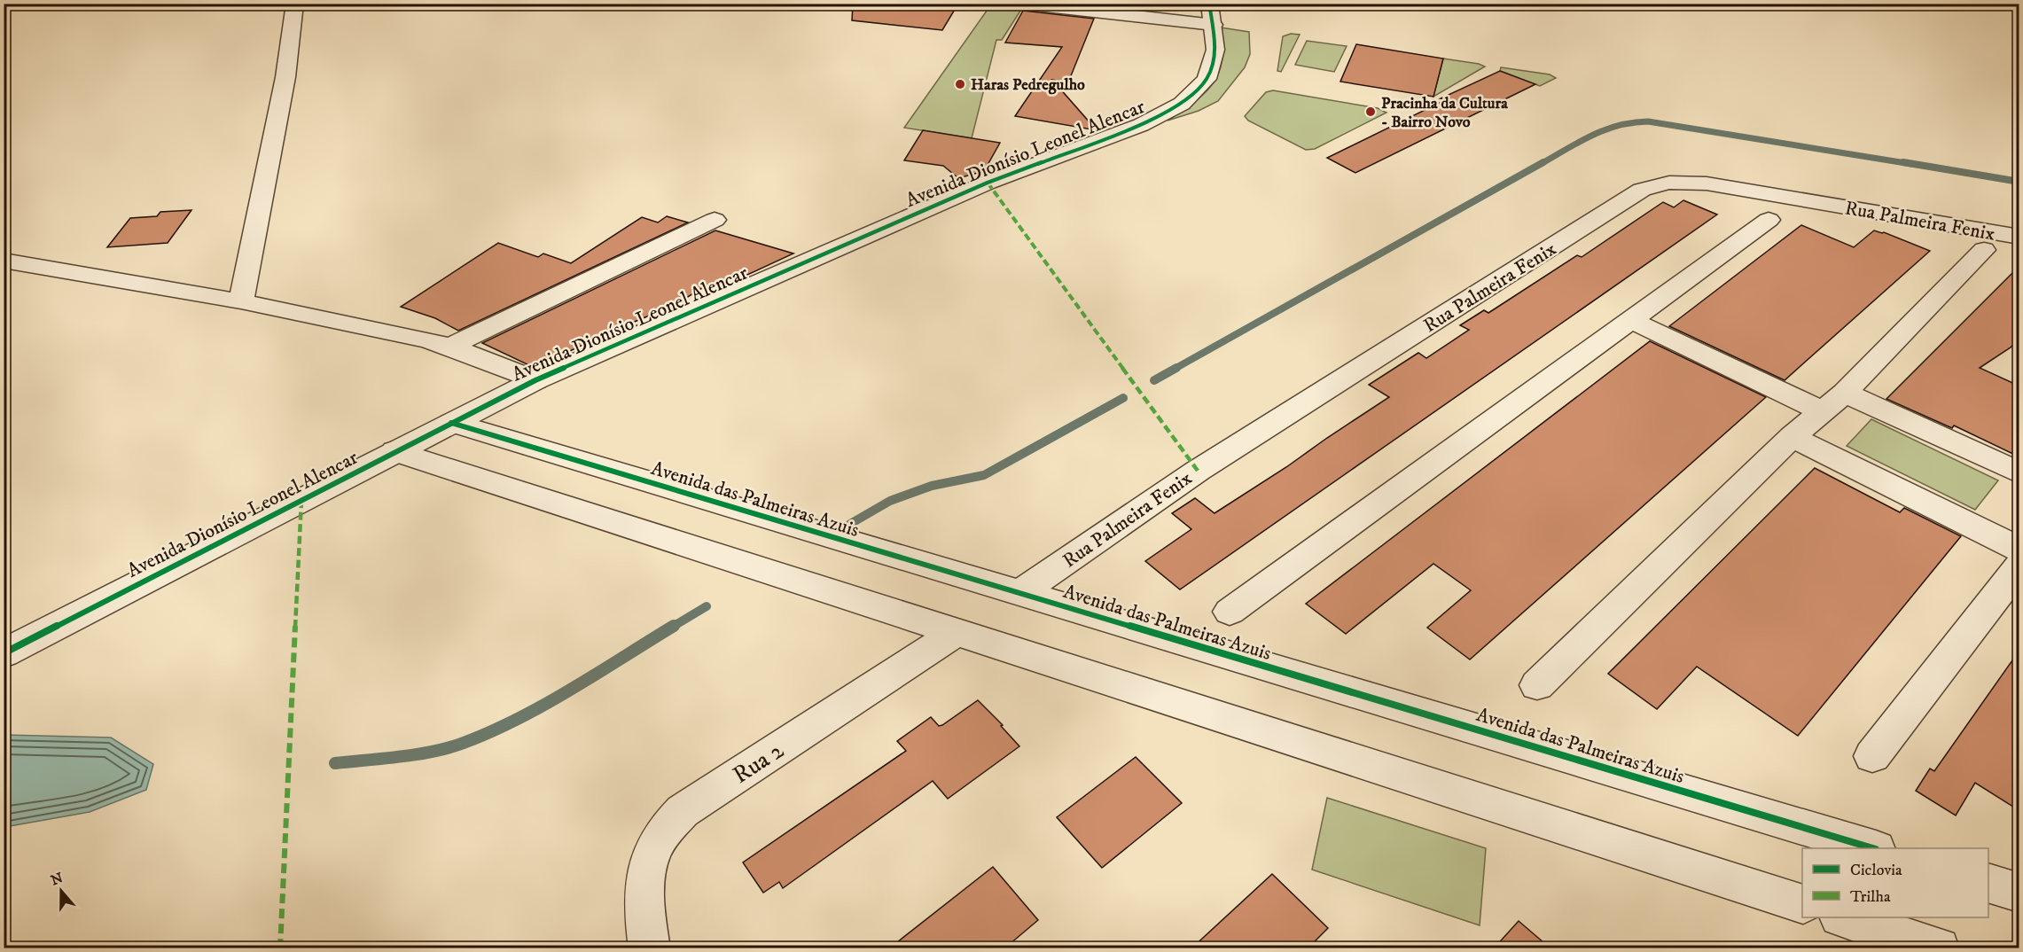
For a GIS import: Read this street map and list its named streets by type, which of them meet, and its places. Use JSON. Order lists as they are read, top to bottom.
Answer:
{
  "streets": {
    "street": [
      "Avenida Dionísio Leonel Alencar",
      "Rua Palmeira Fenix",
      "Avenida das Palmeiras Azuis",
      "Rua 2"
    ]
  },
  "crossings": [
    ["Avenida Dionísio Leonel Alencar", "Avenida das Palmeiras Azuis"],
    ["Rua Palmeira Fenix", "Avenida das Palmeiras Azuis"]
  ],
  "places": ["Haras Pedregulho", "Pracinha da Cultura - Bairro Novo"],
  "legend": ["Ciclovia", "Trilha"],
  "north": "top"
}
